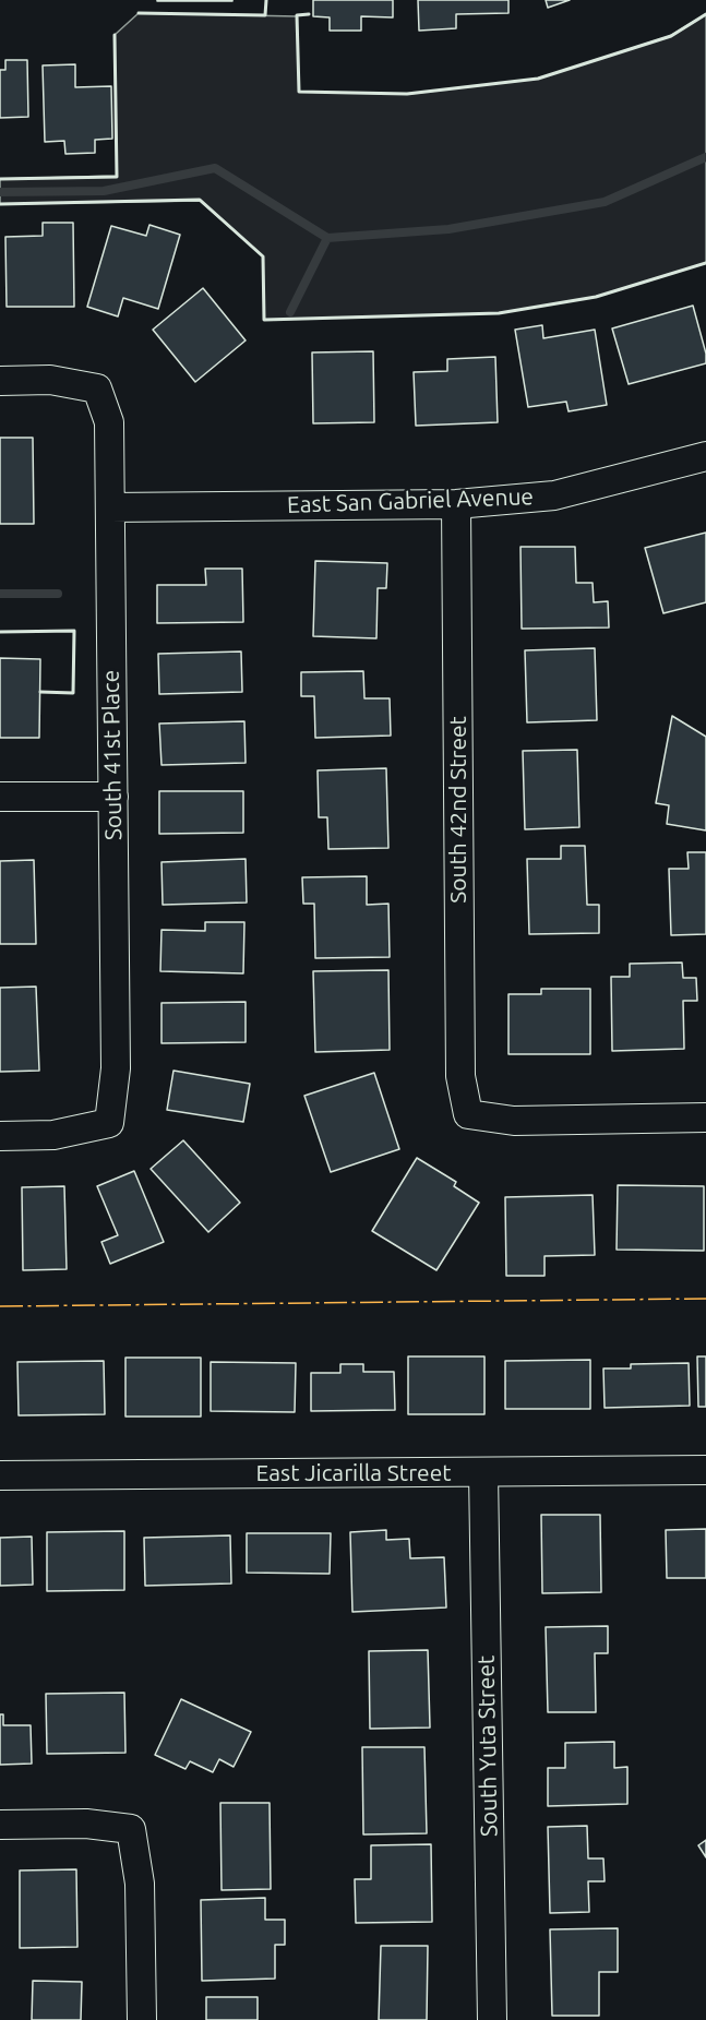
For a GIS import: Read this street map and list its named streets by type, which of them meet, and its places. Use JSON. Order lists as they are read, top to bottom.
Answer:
{
  "streets": {
    "street": [
      "East San Gabriel Avenue",
      "South 41st Place",
      "South 42nd Street",
      "East Jicarilla Street",
      "South Yuta Street"
    ]
  },
  "crossings": [
    ["East San Gabriel Avenue", "South 41st Place"],
    ["East San Gabriel Avenue", "South 42nd Street"],
    ["East Jicarilla Street", "South Yuta Street"]
  ]
}
